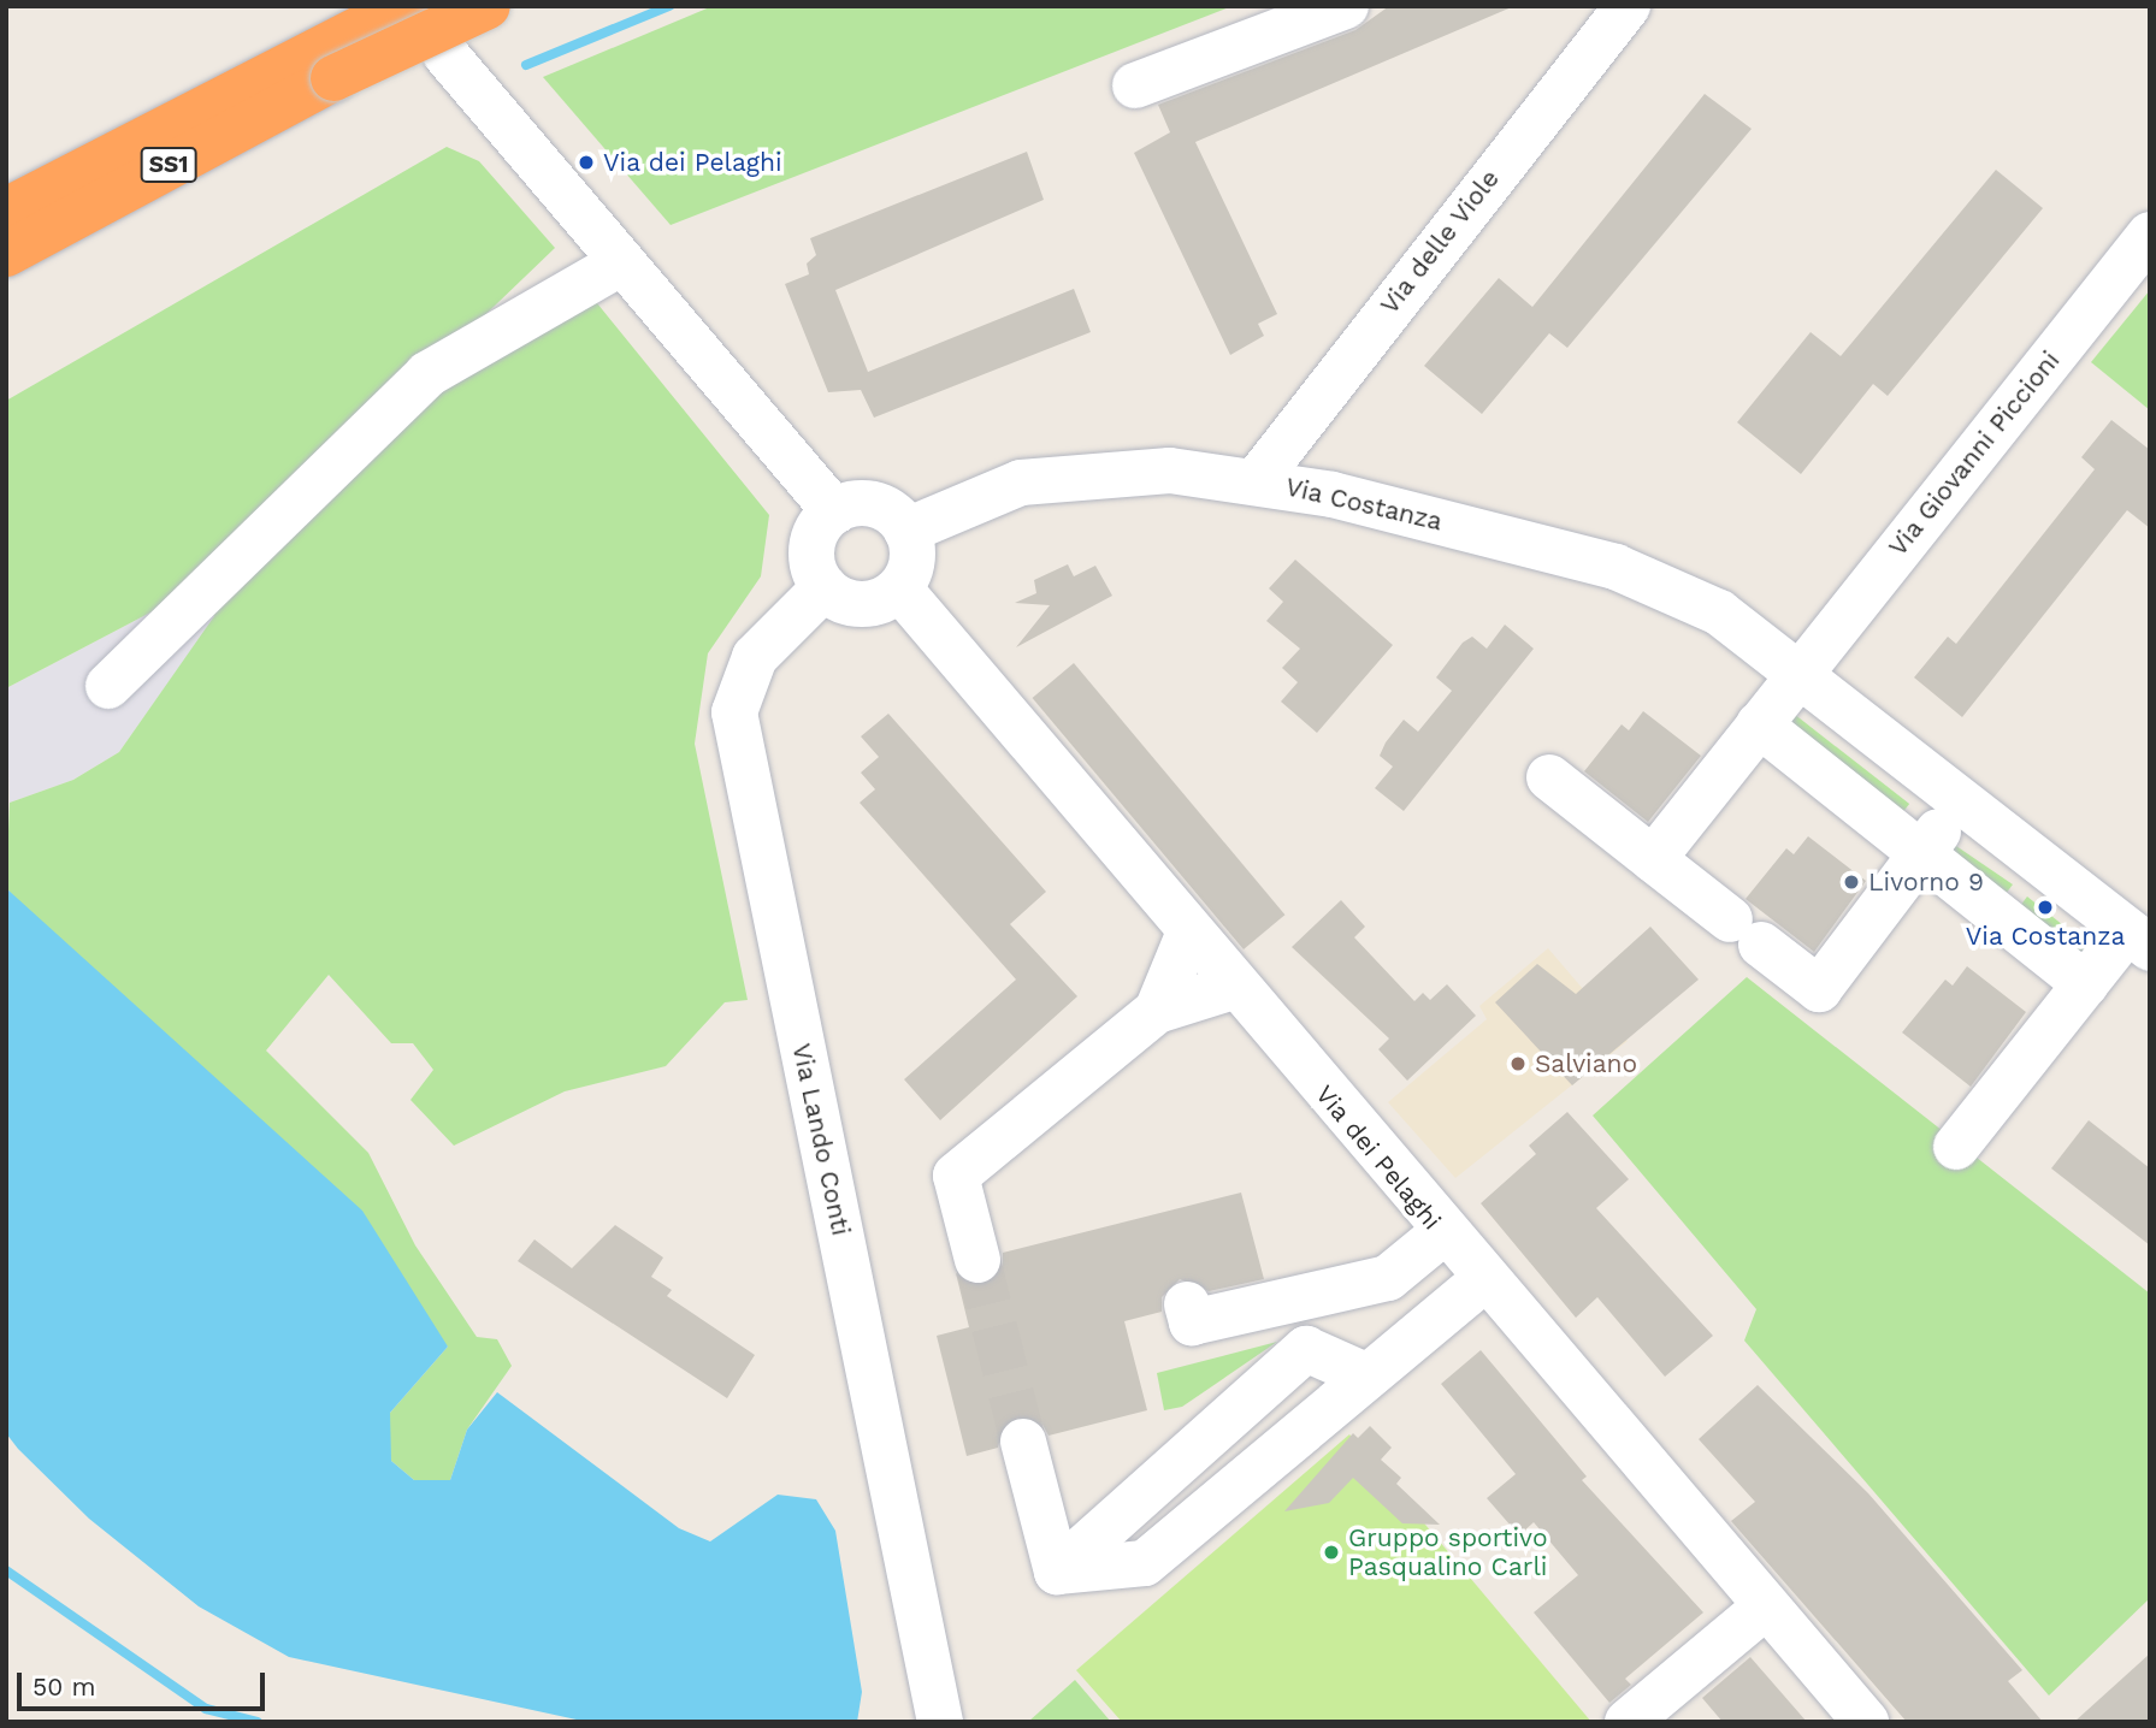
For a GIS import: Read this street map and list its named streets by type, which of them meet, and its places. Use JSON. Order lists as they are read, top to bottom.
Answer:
{
  "streets": {
    "highway": ["SS1"],
    "street": [
      "Via delle Viole",
      "Via Giovanni Piccioni",
      "Via Costanza",
      "Via Lando Conti",
      "Via dei Pelaghi"
    ]
  },
  "crossings": [
    ["Via delle Viole", "Via Costanza"],
    ["Via Giovanni Piccioni", "Via Costanza"],
    ["Via Costanza", "Via Lando Conti"],
    ["Via Costanza", "Via dei Pelaghi"],
    ["Via Lando Conti", "Via dei Pelaghi"]
  ],
  "places": [
    "Via dei Pelaghi",
    "Livorno 9",
    "Via Costanza",
    "Salviano",
    "Gruppo sportivo Pasqualino Carli"
  ],
  "scale_bar": "50 m"
}
